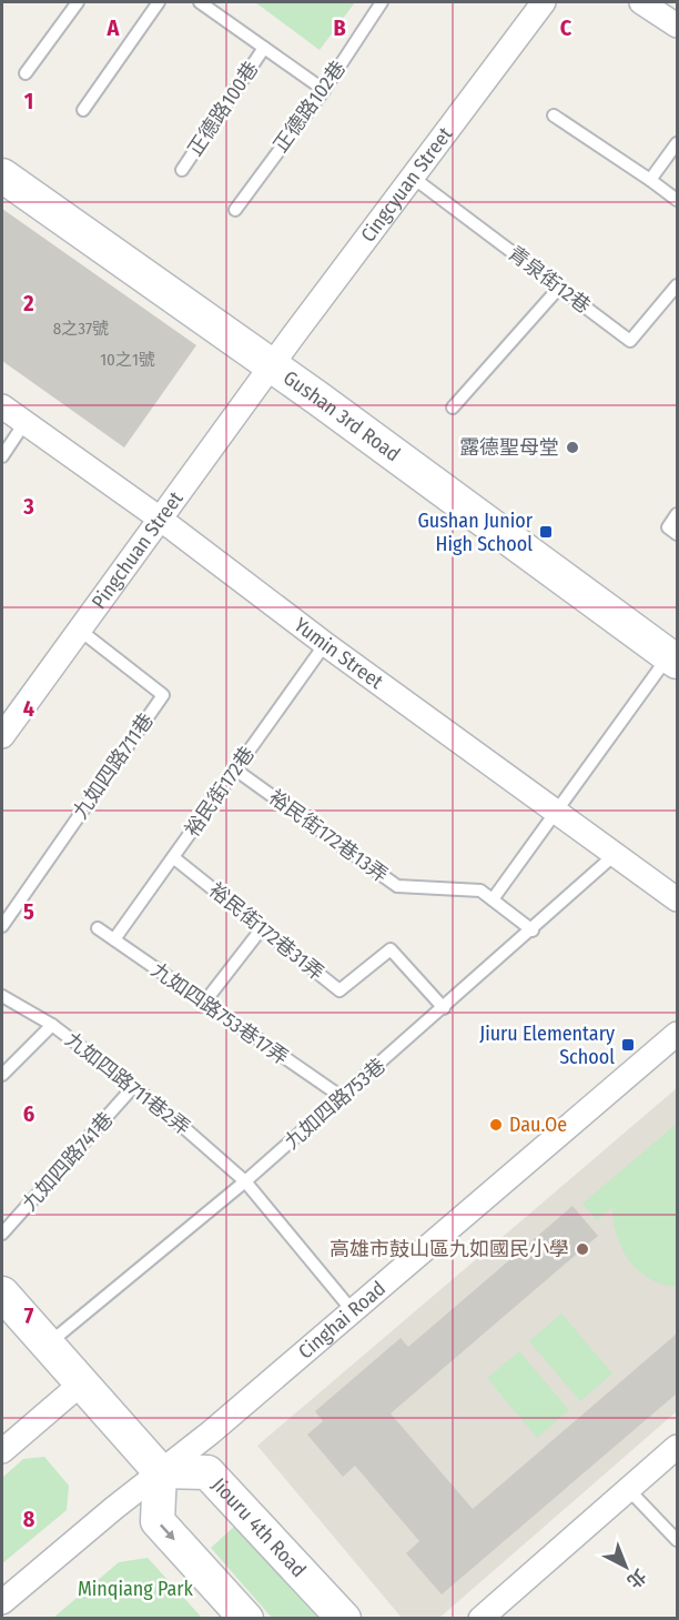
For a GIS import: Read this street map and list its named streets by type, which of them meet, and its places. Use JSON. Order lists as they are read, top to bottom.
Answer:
{
  "streets": {
    "street": [
      "Cingcyuan Street",
      "Gushan 3rd Road",
      "Pingchuan Street",
      "Yumin Street",
      "Cinghai Road",
      "Jiouru 4th Road"
    ],
    "lane": [
      "正德路102巷",
      "正德路100巷",
      "青泉街12巷",
      "九如四路711巷",
      "裕民街172巷",
      "裕民街172巷13弄",
      "裕民街172巷31弄",
      "九如四路753巷17弄",
      "九如四路711巷2弄",
      "九如四路753巷",
      "九如四路741巷"
    ]
  },
  "crossings": [
    ["Cingcyuan Street", "青泉街12巷"],
    ["Cingcyuan Street", "Gushan 3rd Road"],
    ["Cingcyuan Street", "Pingchuan Street"],
    ["Gushan 3rd Road", "Pingchuan Street"],
    ["Pingchuan Street", "Yumin Street"],
    ["Pingchuan Street", "九如四路711巷"],
    ["Yumin Street", "裕民街172巷"],
    ["Yumin Street", "九如四路753巷"],
    ["裕民街172巷", "裕民街172巷13弄"],
    ["裕民街172巷", "裕民街172巷31弄"],
    ["裕民街172巷", "九如四路753巷17弄"],
    ["裕民街172巷13弄", "九如四路753巷"],
    ["裕民街172巷31弄", "九如四路753巷"],
    ["九如四路753巷17弄", "九如四路753巷"],
    ["九如四路711巷2弄", "九如四路753巷"],
    ["九如四路711巷2弄", "九如四路741巷"],
    ["九如四路711巷2弄", "Cinghai Road"],
    ["Cinghai Road", "Jiouru 4th Road"]
  ],
  "parks": ["Minqiang Park"],
  "places": {
    "other": ["露德聖母堂", "Dau.Oe", "高雄市鼓山區九如國民小學"],
    "transit": ["Gushan Junior High School", "Jiuru Elementary School"]
  },
  "house_numbers": ["8之37號", "10之1號"],
  "north": "bottom right",
  "grid": {
    "columns": ["A", "B", "C"],
    "rows": [
      "1",
      "2",
      "3",
      "4",
      "5",
      "6",
      "7",
      "8"
    ]
  }
}
